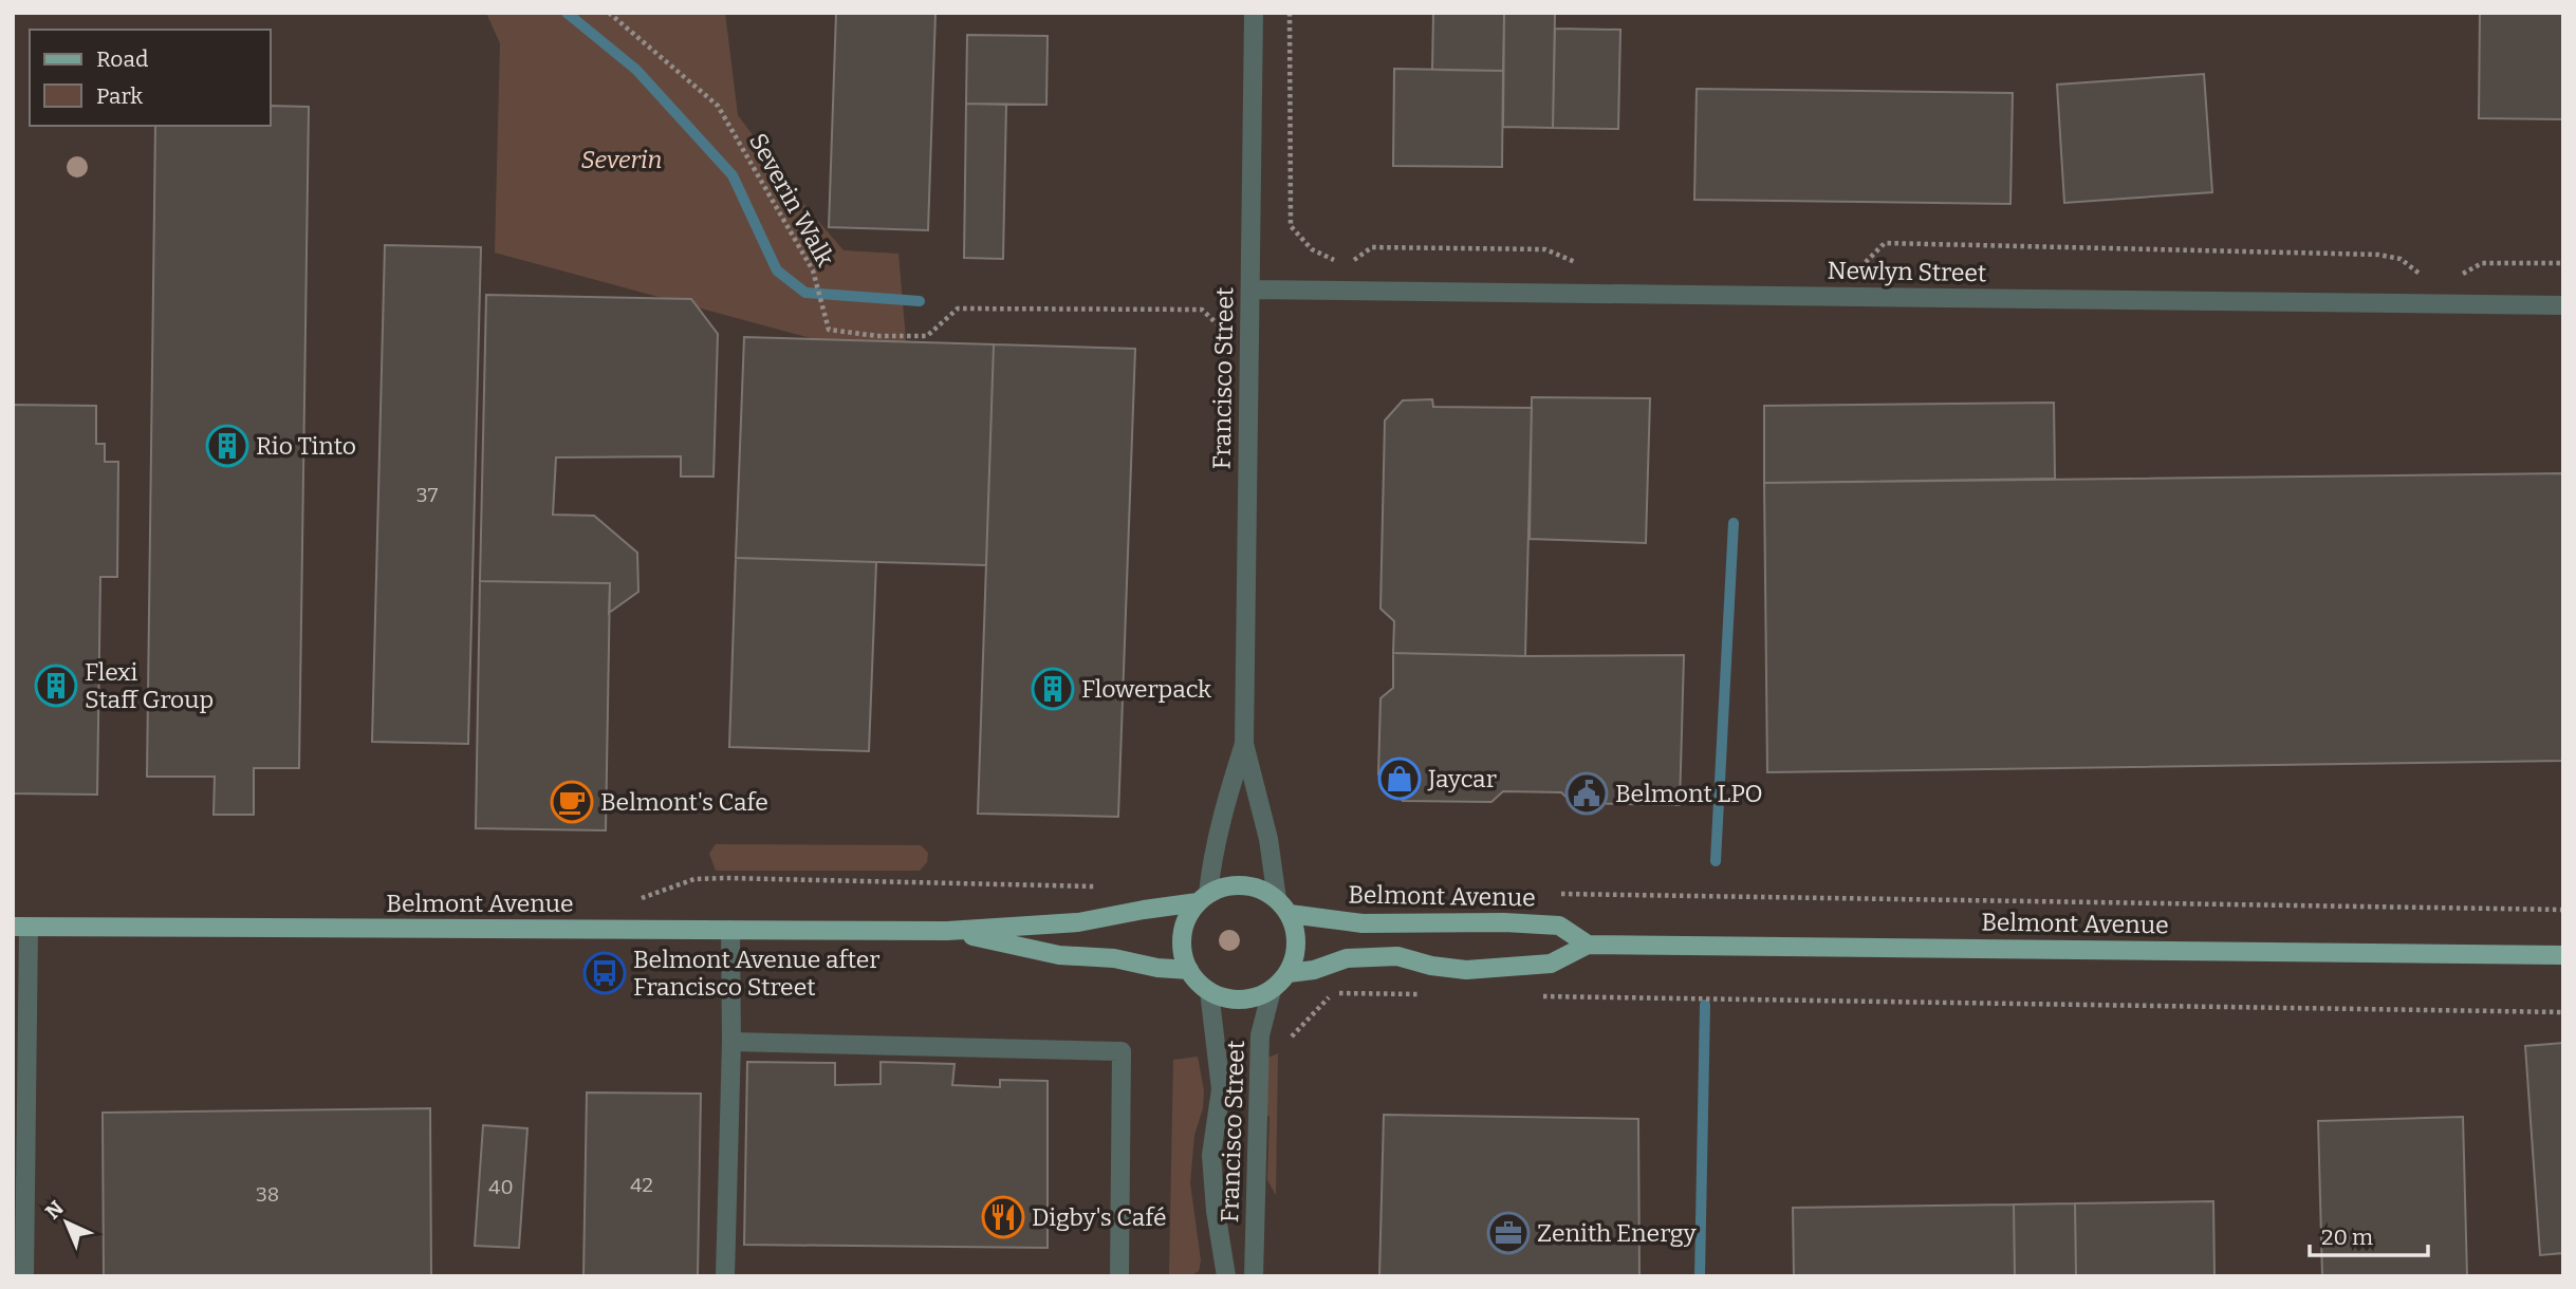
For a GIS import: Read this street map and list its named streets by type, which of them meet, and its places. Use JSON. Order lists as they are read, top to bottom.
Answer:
{
  "streets": {
    "main road": ["Belmont Avenue"],
    "street": ["Newlyn Street", "Francisco Street"],
    "path": ["Severin Walk"]
  },
  "crossings": [
    ["Severin Walk", "Francisco Street"],
    ["Newlyn Street", "Francisco Street"],
    ["Francisco Street", "Belmont Avenue"]
  ],
  "parks": ["Severin"],
  "places": {
    "building": ["Rio Tinto", "Flexi Staff Group", "Flowerpack"],
    "shop": ["Jaycar"],
    "public building": ["Belmont LPO"],
    "cafe": ["Belmont's Cafe"],
    "bus stop": ["Belmont Avenue after Francisco Street"],
    "restaurant": ["Digby's Café"],
    "office": ["Zenith Energy"]
  },
  "house_numbers": [
    "37",
    "42",
    "40",
    "38"
  ],
  "legend": ["Road", "Park"],
  "scale_bar": "20 m",
  "north": "top left"
}
